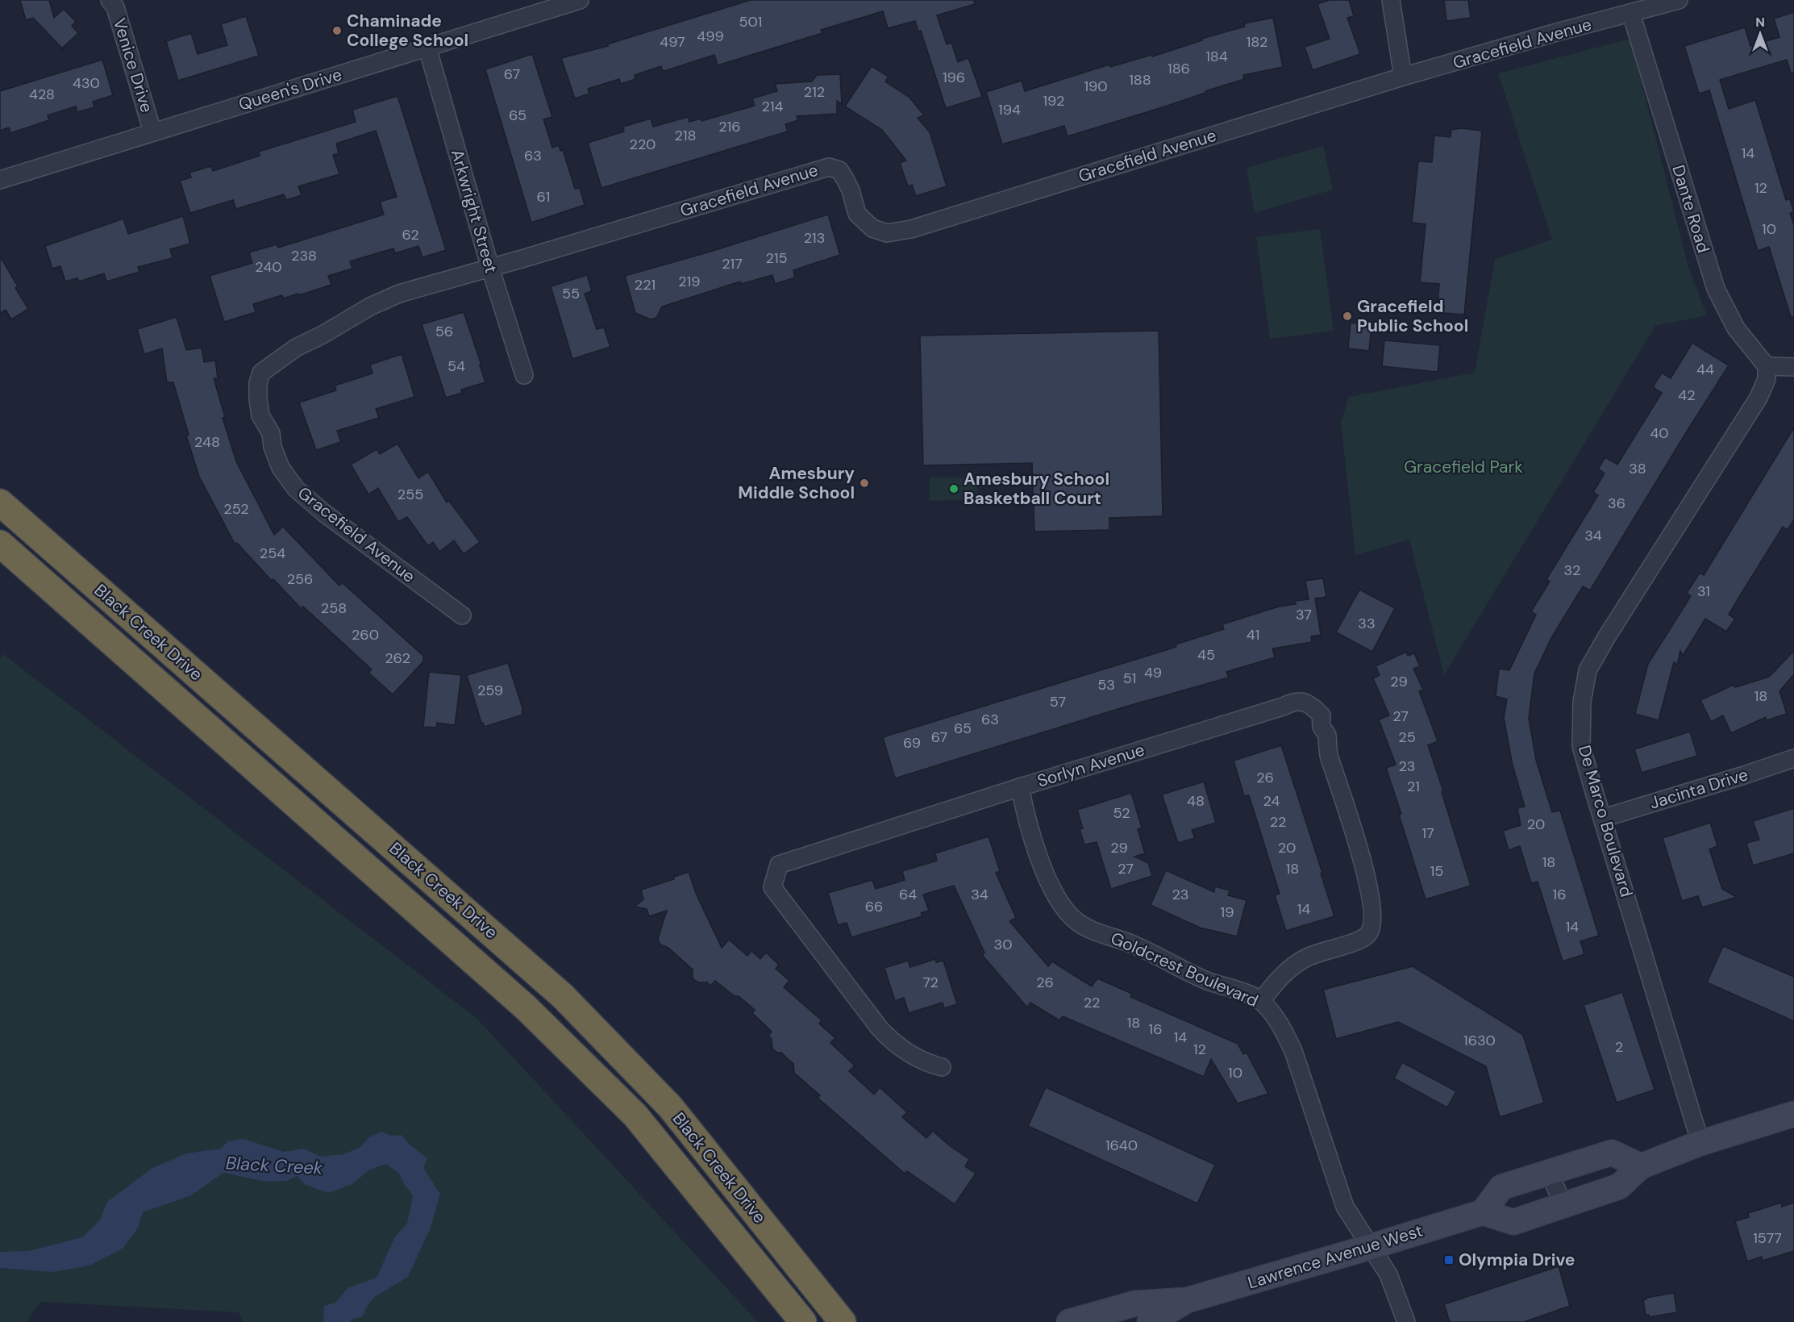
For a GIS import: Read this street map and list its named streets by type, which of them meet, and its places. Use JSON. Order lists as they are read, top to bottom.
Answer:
{
  "streets": {
    "highway": ["Black Creek Drive"],
    "main road": ["Lawrence Avenue West"],
    "street": [
      "Gracefield Avenue",
      "Venice Drive",
      "Queen's Drive",
      "Dante Road",
      "Arkwright Street",
      "Sorlyn Avenue",
      "Jacinta Drive",
      "De Marco Boulevard",
      "Goldcrest Boulevard"
    ]
  },
  "crossings": [
    ["Gracefield Avenue", "Dante Road"],
    ["Gracefield Avenue", "Arkwright Street"],
    ["Venice Drive", "Queen's Drive"],
    ["Queen's Drive", "Arkwright Street"],
    ["Dante Road", "De Marco Boulevard"],
    ["Sorlyn Avenue", "Goldcrest Boulevard"],
    ["Jacinta Drive", "De Marco Boulevard"],
    ["Goldcrest Boulevard", "Lawrence Avenue West"]
  ],
  "water": ["Black Creek"],
  "parks": ["Gracefield Park"],
  "places": {
    "other": [
      "Chaminade College School",
      "Gracefield Public School",
      "Amesbury Middle School",
      "Amesbury School Basketball Court"
    ],
    "transit": ["Olympia Drive"]
  },
  "house_numbers": [
    "501",
    "499",
    "497",
    "182",
    "184",
    "186",
    "67",
    "196",
    "188",
    "430",
    "190",
    "212",
    "428",
    "192",
    "214",
    "194",
    "65",
    "216",
    "218",
    "220",
    "14",
    "63",
    "12",
    "61",
    "10",
    "62",
    "213",
    "238",
    "215",
    "217",
    "240",
    "219",
    "221",
    "55",
    "56",
    "54",
    "44",
    "42",
    "40",
    "248",
    "38",
    "255",
    "36",
    "252",
    "34",
    "254",
    "32",
    "256",
    "31",
    "258",
    "37",
    "33",
    "260",
    "41",
    "45",
    "262",
    "49",
    "51",
    "29",
    "53",
    "259",
    "18",
    "57",
    "27",
    "63",
    "65",
    "67",
    "25",
    "69",
    "23",
    "26",
    "21",
    "48",
    "24",
    "52",
    "22",
    "20",
    "17",
    "29",
    "20",
    "18",
    "27",
    "18",
    "15",
    "64",
    "34",
    "23",
    "16",
    "66",
    "14",
    "19",
    "14",
    "30",
    "72",
    "26",
    "22",
    "18",
    "16",
    "14",
    "1630",
    "2",
    "12",
    "10",
    "1640",
    "1577"
  ],
  "north": "top"
}
